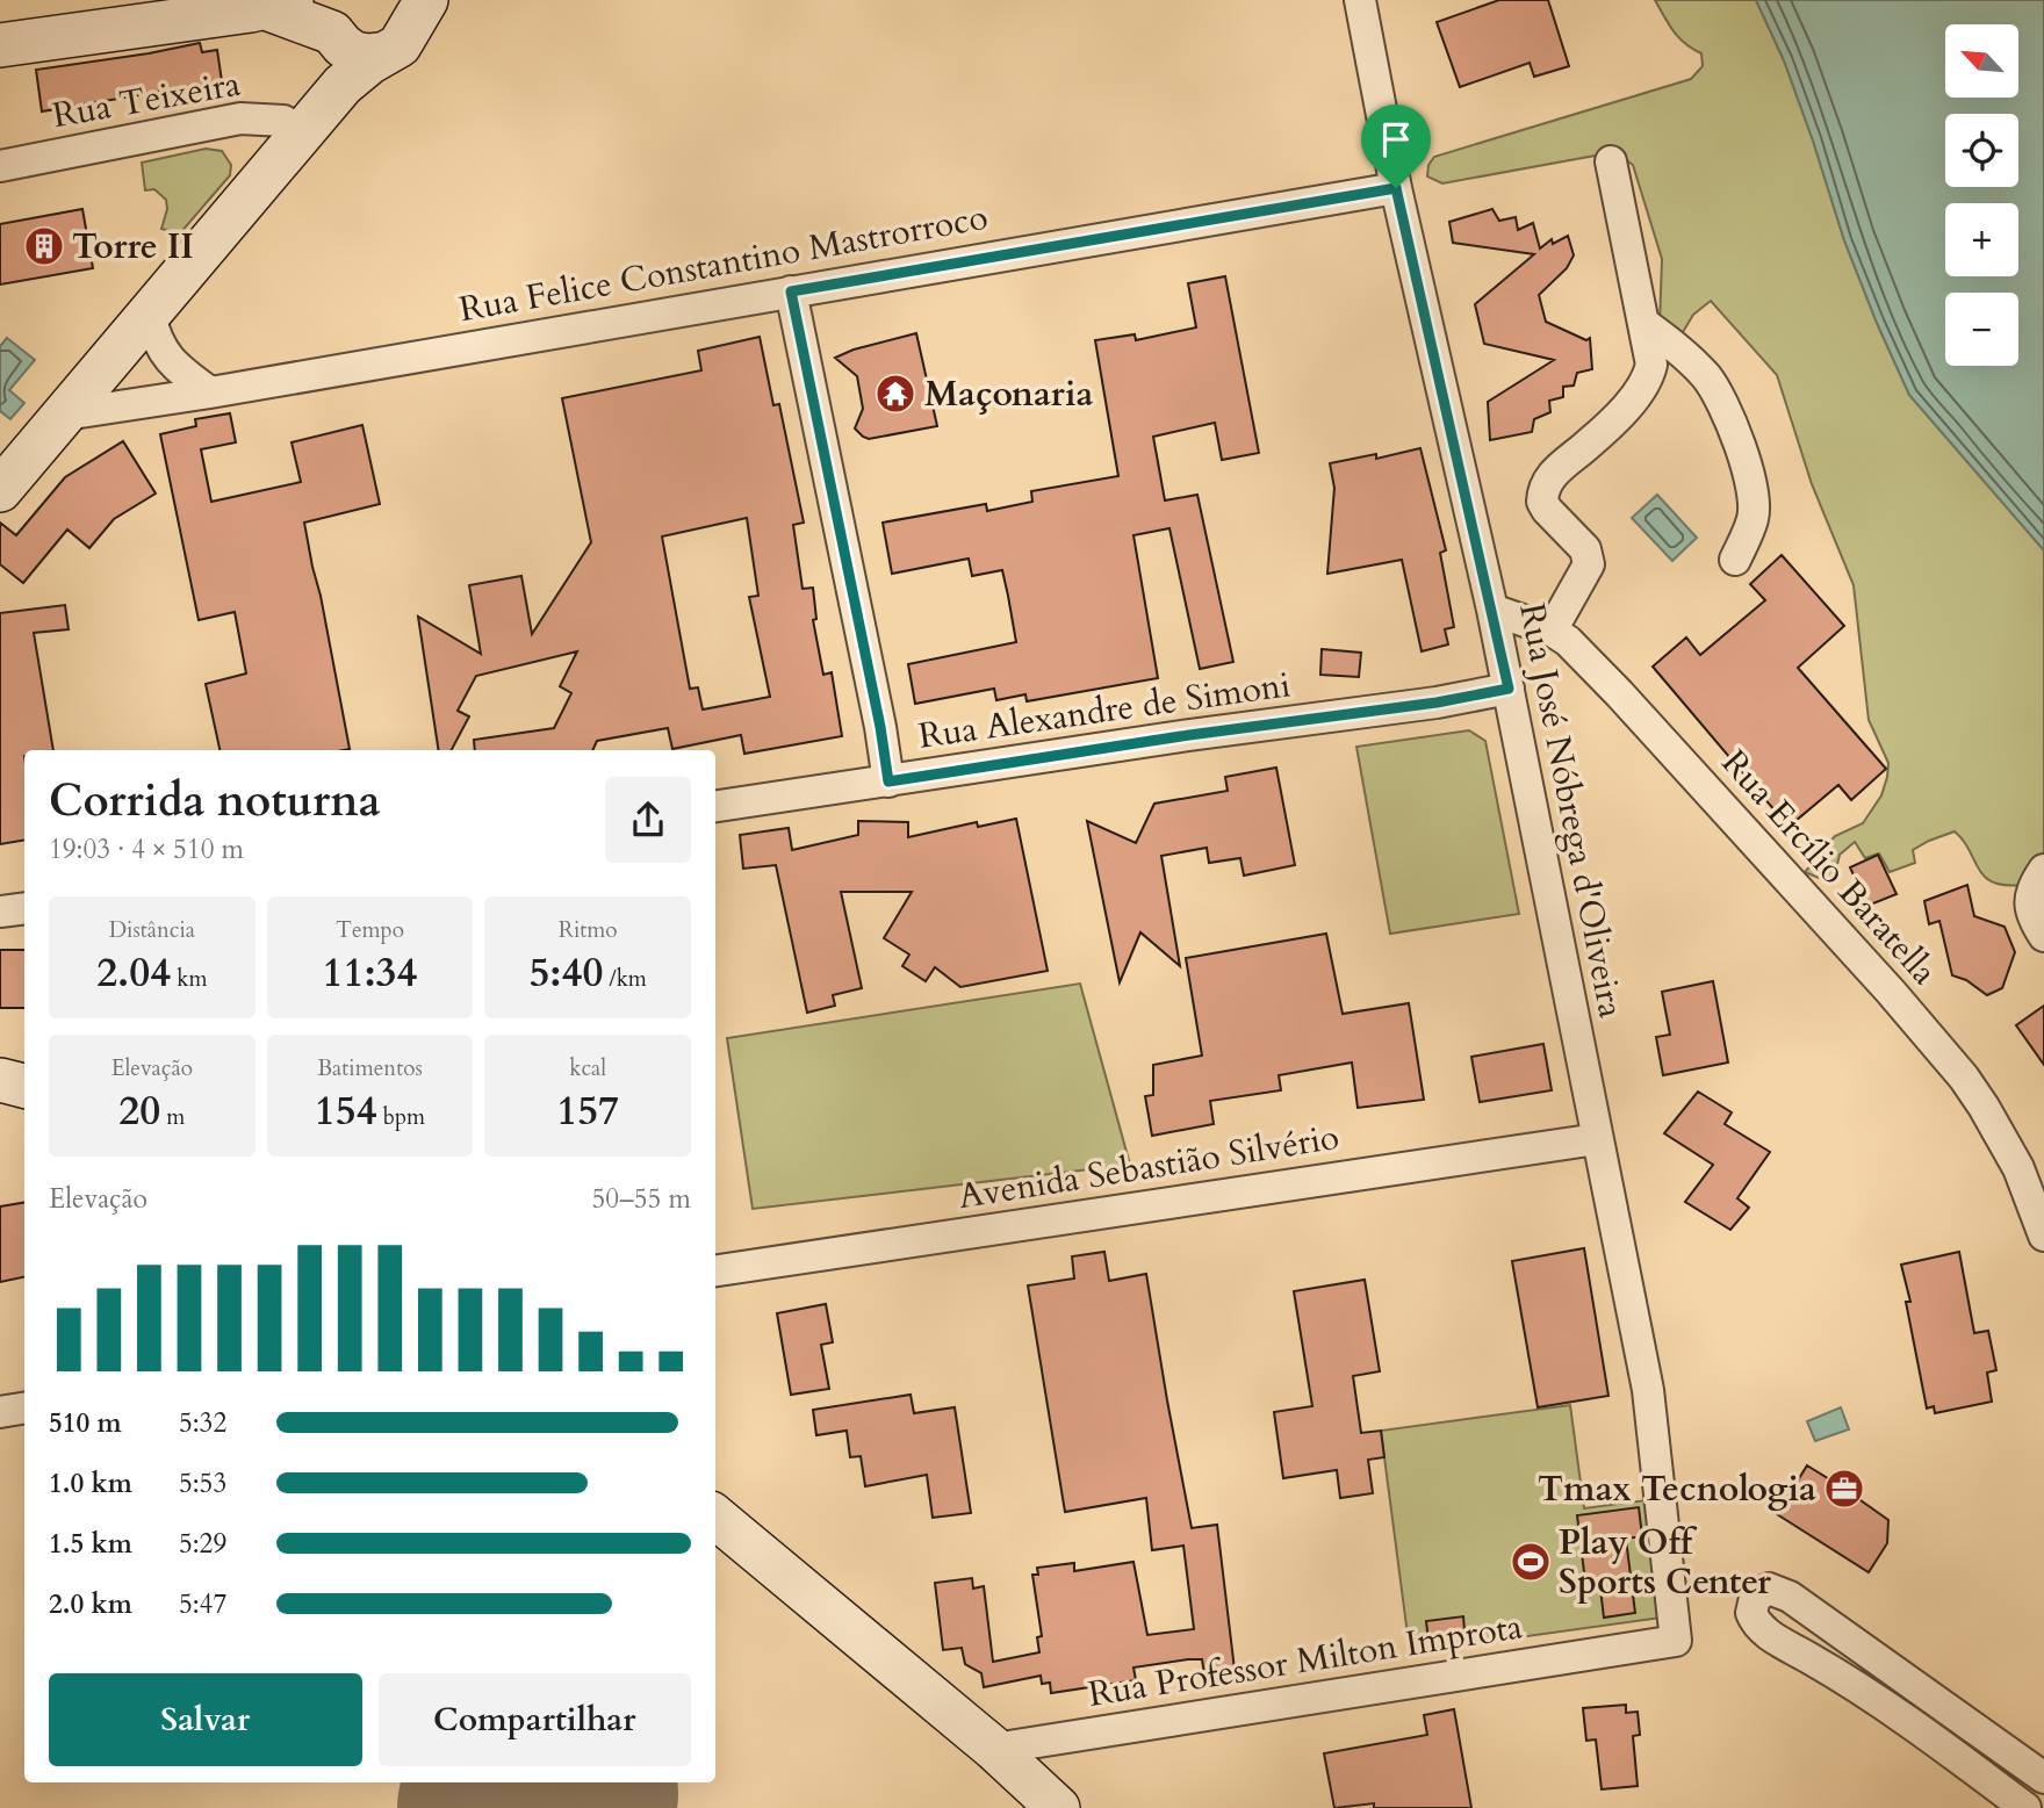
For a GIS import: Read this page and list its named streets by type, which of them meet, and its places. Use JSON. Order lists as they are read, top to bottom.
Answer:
{
  "streets": {
    "street": [
      "Rua Teixeira",
      "Rua Felice Constantino Mastrorroco",
      "Rua Alexandre de Simoni",
      "Rua José Nóbrega d'Oliveira",
      "Rua Ercílio Baratella",
      "Avenida Sebastião Silvério",
      "Rua Professor Milton Improta"
    ]
  },
  "crossings": [
    ["Rua Felice Constantino Mastrorroco", "Rua José Nóbrega d'Oliveira"],
    ["Rua Alexandre de Simoni", "Rua José Nóbrega d'Oliveira"],
    ["Rua José Nóbrega d'Oliveira", "Rua Ercílio Baratella"],
    ["Rua José Nóbrega d'Oliveira", "Avenida Sebastião Silvério"],
    ["Rua José Nóbrega d'Oliveira", "Rua Professor Milton Improta"]
  ],
  "places": {
    "building": ["Torre II"],
    "temple": ["Maçonaria"],
    "office": ["Tmax Tecnologia"],
    "sports": ["Play Off Sports Center"]
  },
  "north": "top left",
  "page": {
    "map_buttons": ["+", "−"],
    "heading": ["Corrida noturna", "19:03 · 4 × 510 m"],
    "stats": [
      ["Distância", "2.04 km"],
      ["Tempo", "11:34"],
      ["Ritmo", "5:40 /km"],
      ["Elevação", "20 m"],
      ["Batimentos", "154 bpm"],
      ["kcal", "157"]
    ],
    "chart": ["Elevação", "50–55 m"],
    "list": [
      {
        "name": "510 m",
        "note": "5:32"
      },
      {
        "name": "1.0 km",
        "note": "5:53"
      },
      {
        "name": "1.5 km",
        "note": "5:29"
      },
      {
        "name": "2.0 km",
        "note": "5:47"
      }
    ],
    "buttons": ["Salvar", "Compartilhar"]
  }
}
